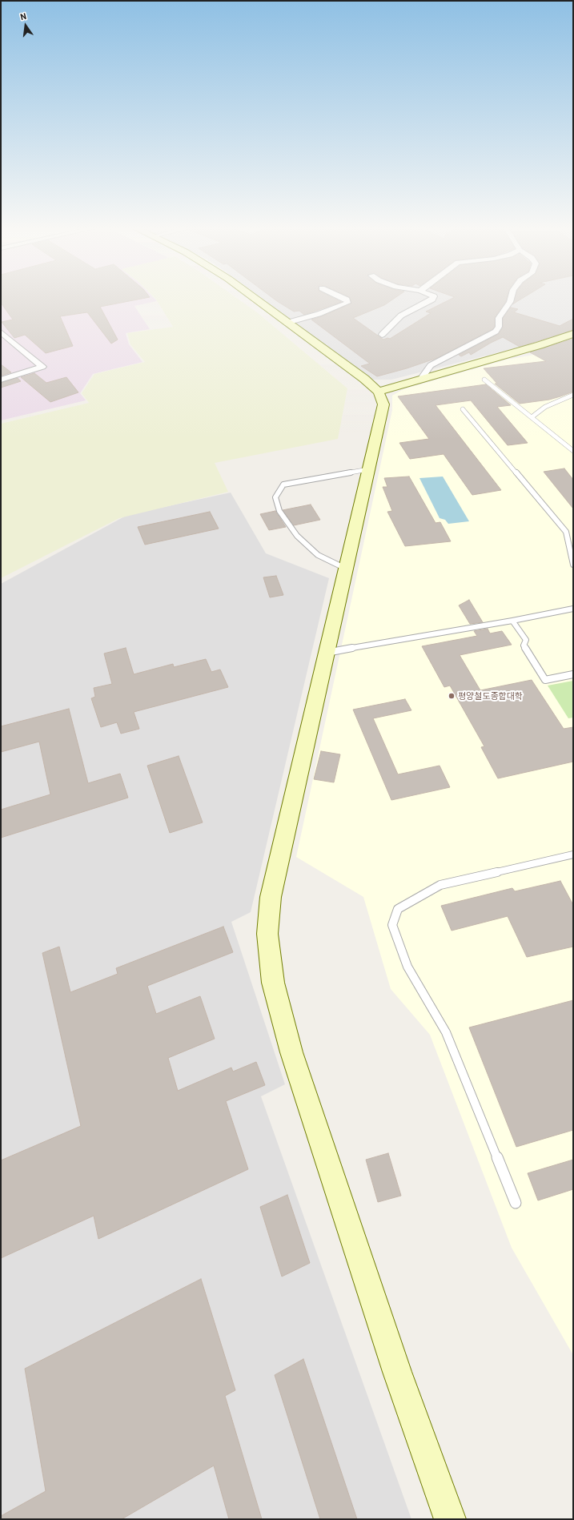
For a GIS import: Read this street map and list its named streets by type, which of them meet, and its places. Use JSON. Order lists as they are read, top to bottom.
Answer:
{
  "places": ["평양철도종합대학"],
  "north": "top"
}
